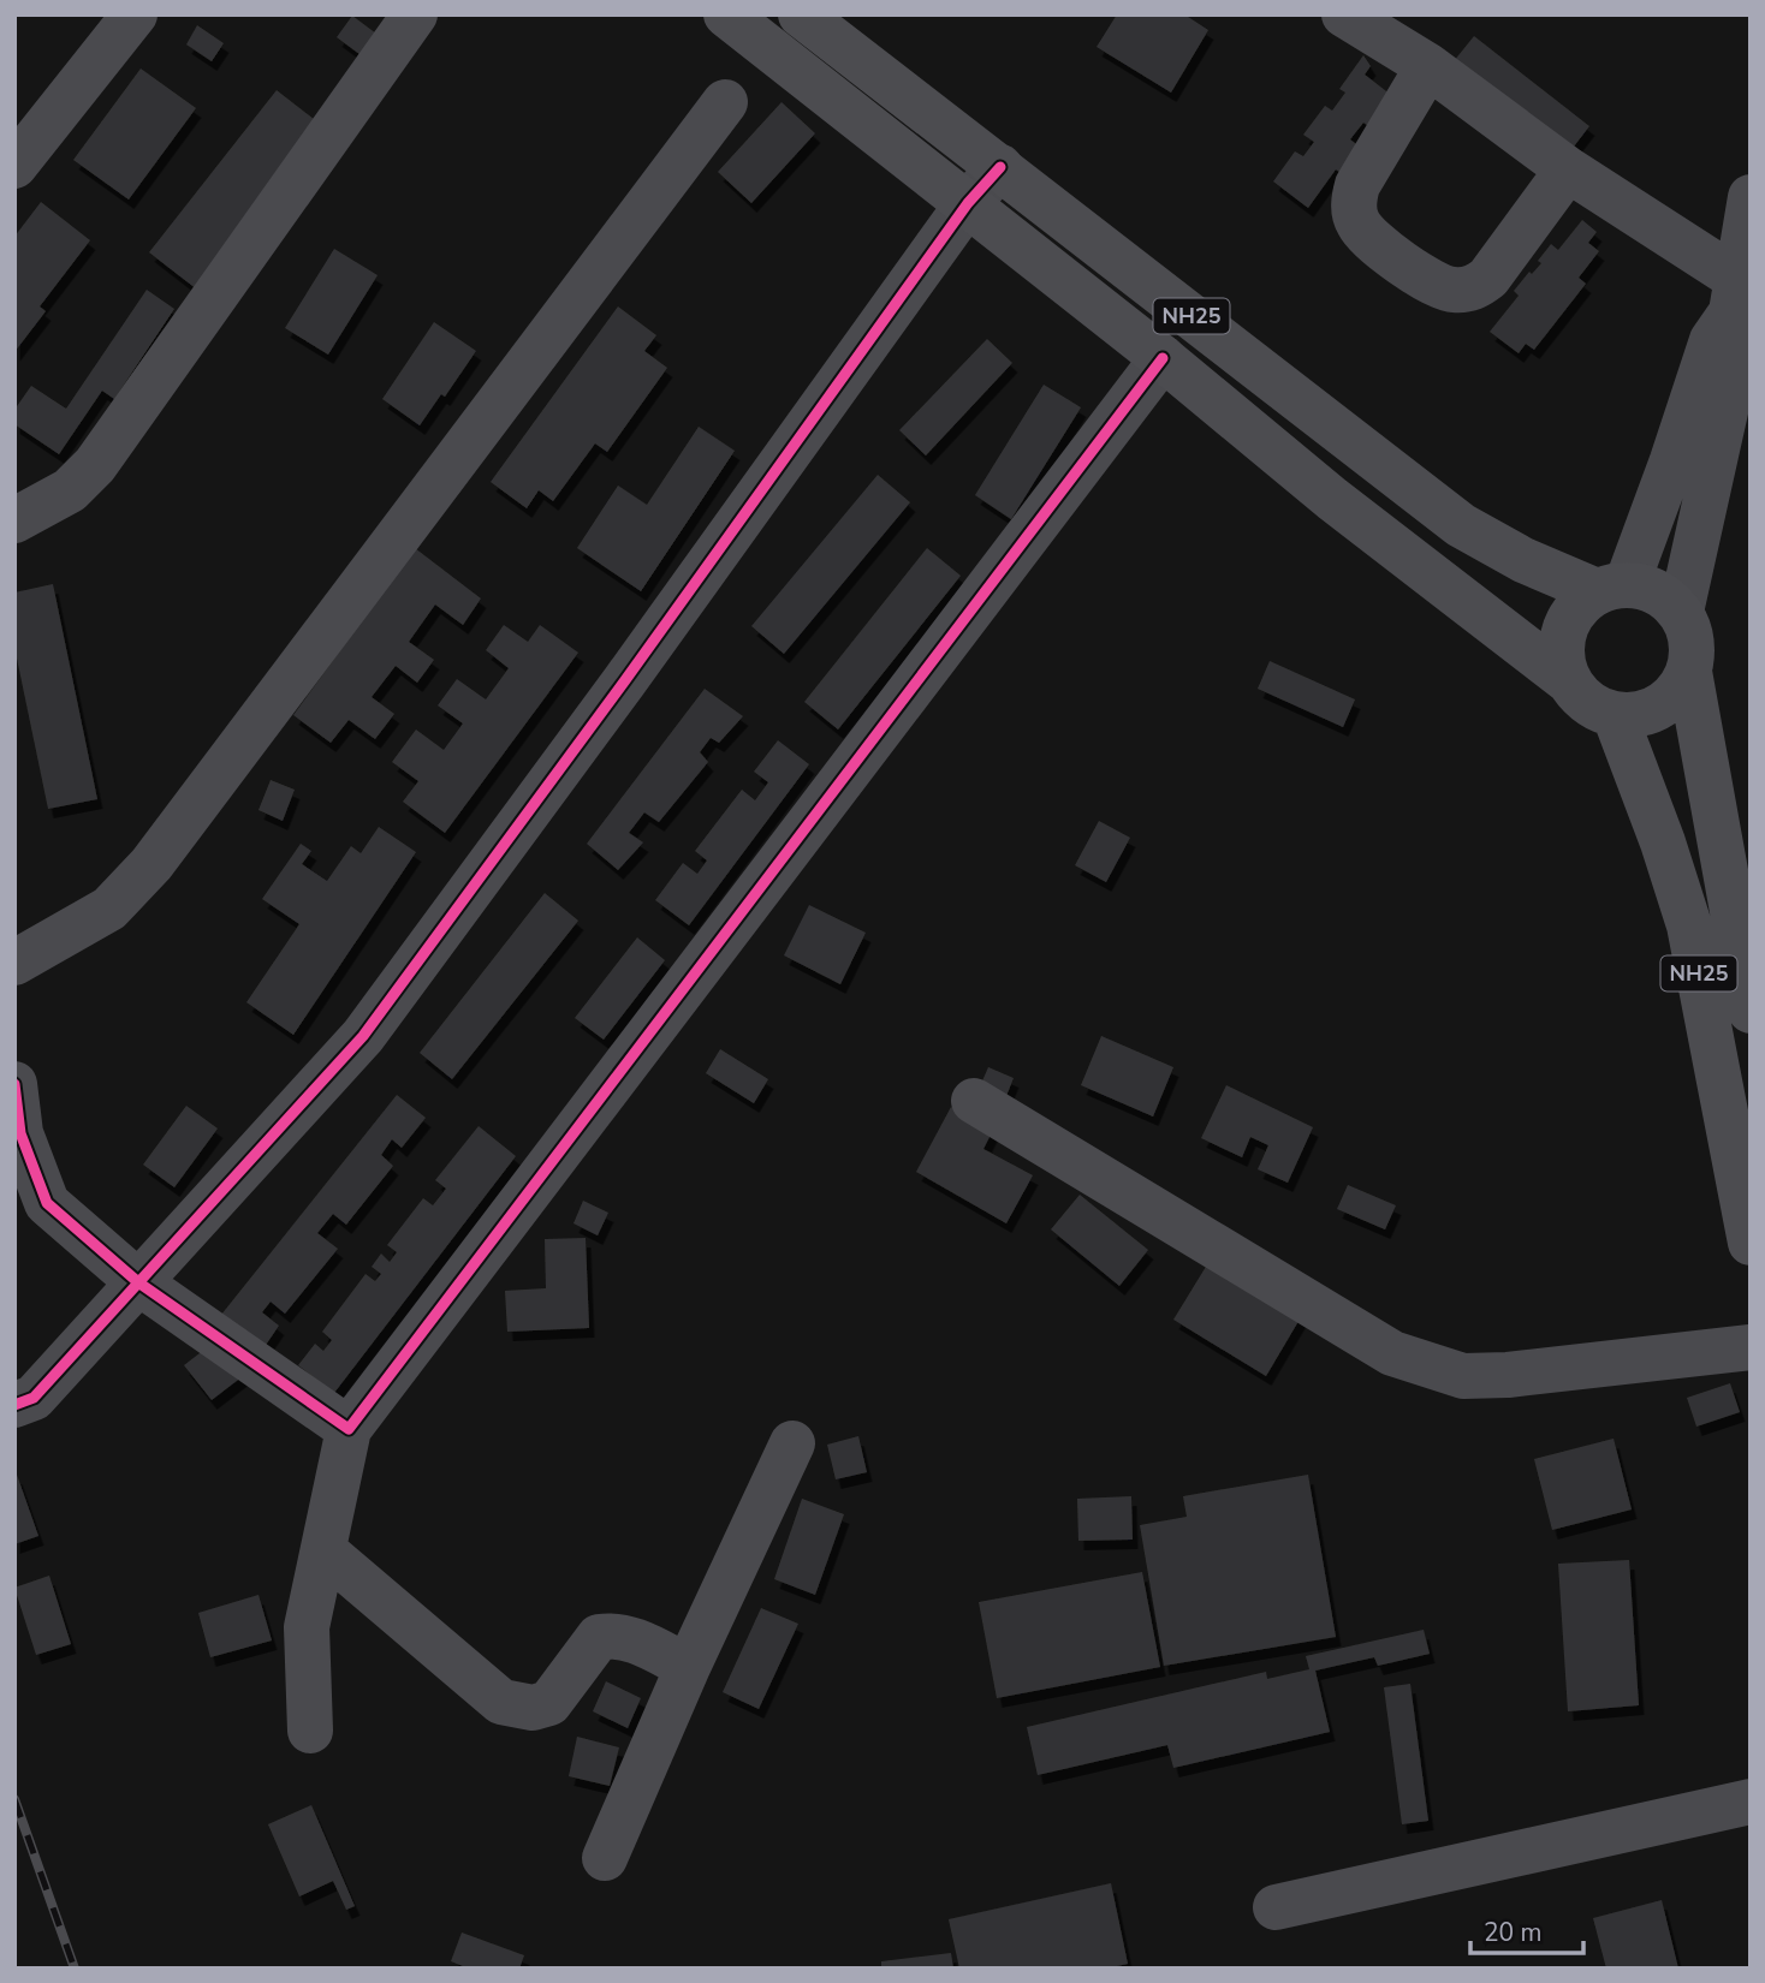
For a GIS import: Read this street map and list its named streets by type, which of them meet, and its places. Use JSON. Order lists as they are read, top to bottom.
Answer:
{
  "streets": {
    "main road": ["NH25"]
  },
  "scale_bar": "20 m"
}
